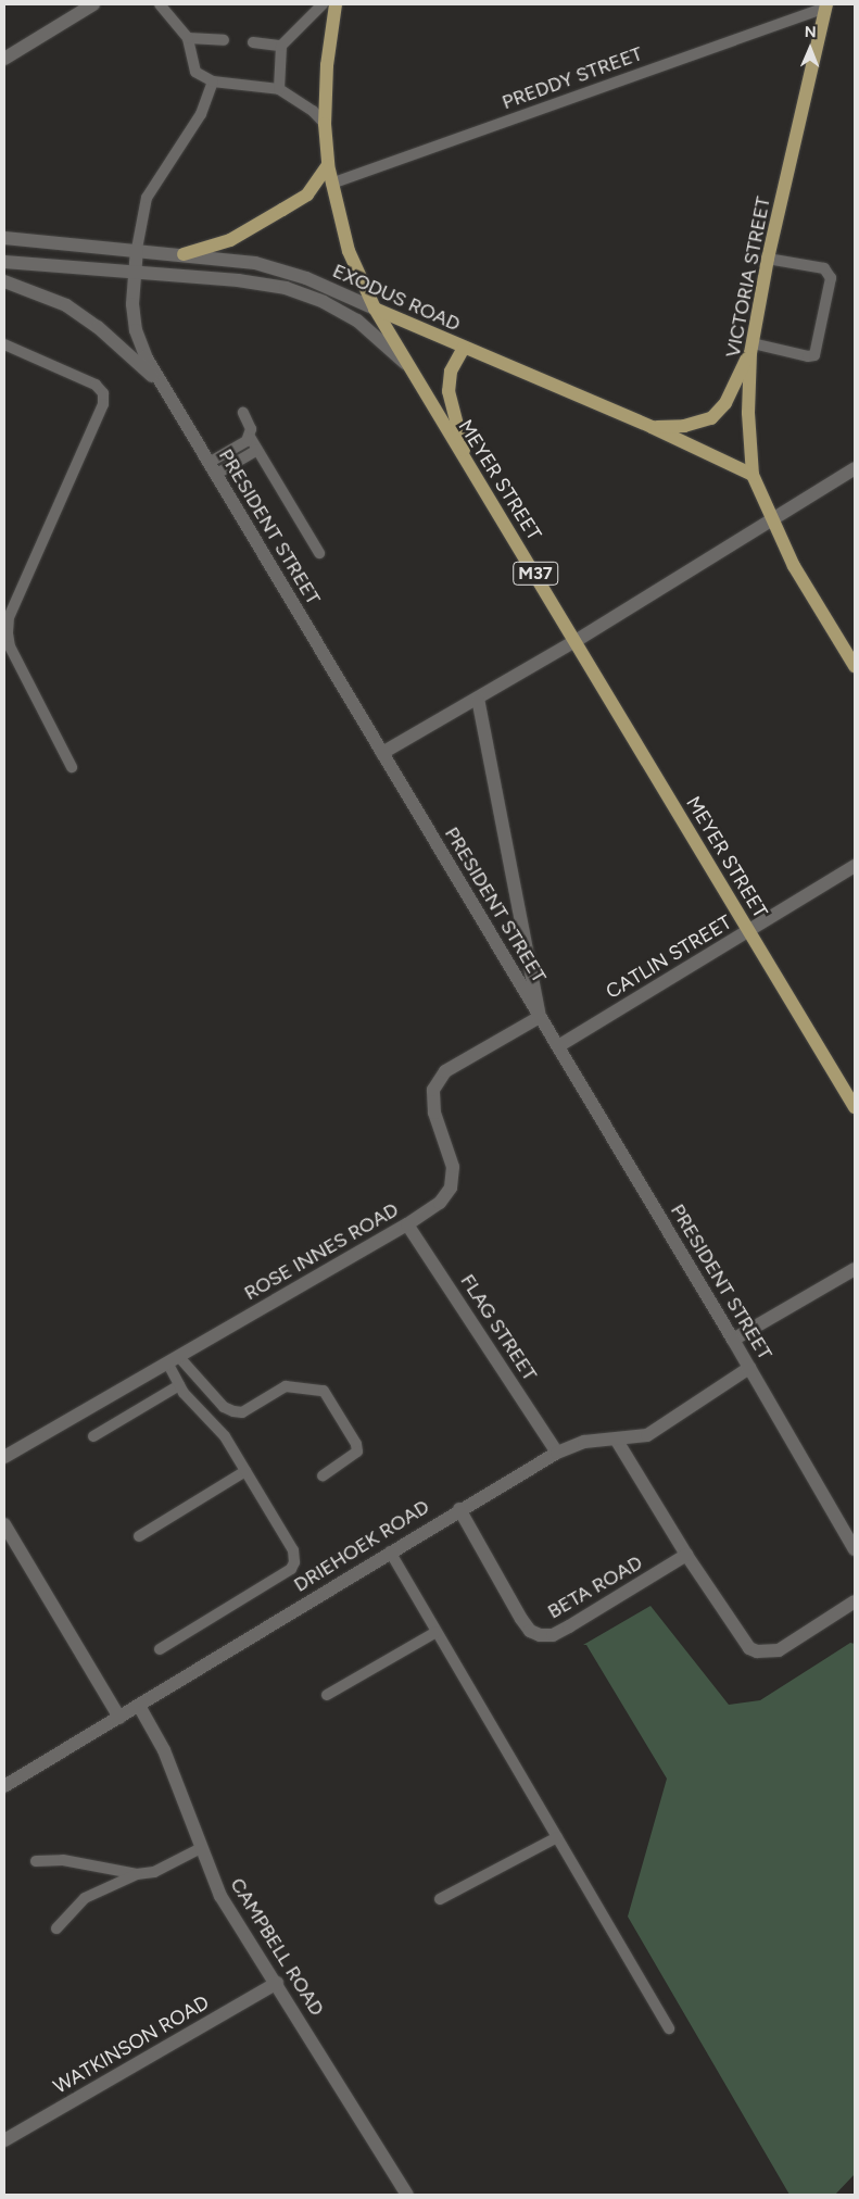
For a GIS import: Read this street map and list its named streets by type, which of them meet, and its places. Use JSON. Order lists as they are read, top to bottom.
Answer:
{
  "streets": {
    "main road": [
      "VICTORIA STREET",
      "EXODUS ROAD",
      "MEYER STREET",
      "M37"
    ],
    "street": [
      "PRESIDENT STREET",
      "CATLIN STREET",
      "ROSE INNES ROAD",
      "FLAG STREET",
      "DRIEHOEK ROAD",
      "BETA ROAD",
      "CAMPBELL ROAD",
      "WATKINSON ROAD"
    ],
    "lane": ["PREDDY STREET"]
  },
  "crossings": [
    ["PREDDY STREET", "VICTORIA STREET"],
    ["PREDDY STREET", "MEYER STREET"],
    ["VICTORIA STREET", "EXODUS ROAD"],
    ["EXODUS ROAD", "MEYER STREET"],
    ["EXODUS ROAD", "PRESIDENT STREET"],
    ["MEYER STREET", "CATLIN STREET"],
    ["PRESIDENT STREET", "CATLIN STREET"],
    ["PRESIDENT STREET", "ROSE INNES ROAD"],
    ["PRESIDENT STREET", "DRIEHOEK ROAD"],
    ["ROSE INNES ROAD", "FLAG STREET"],
    ["FLAG STREET", "DRIEHOEK ROAD"],
    ["DRIEHOEK ROAD", "BETA ROAD"],
    ["DRIEHOEK ROAD", "CAMPBELL ROAD"],
    ["CAMPBELL ROAD", "WATKINSON ROAD"]
  ],
  "north": "top"
}
